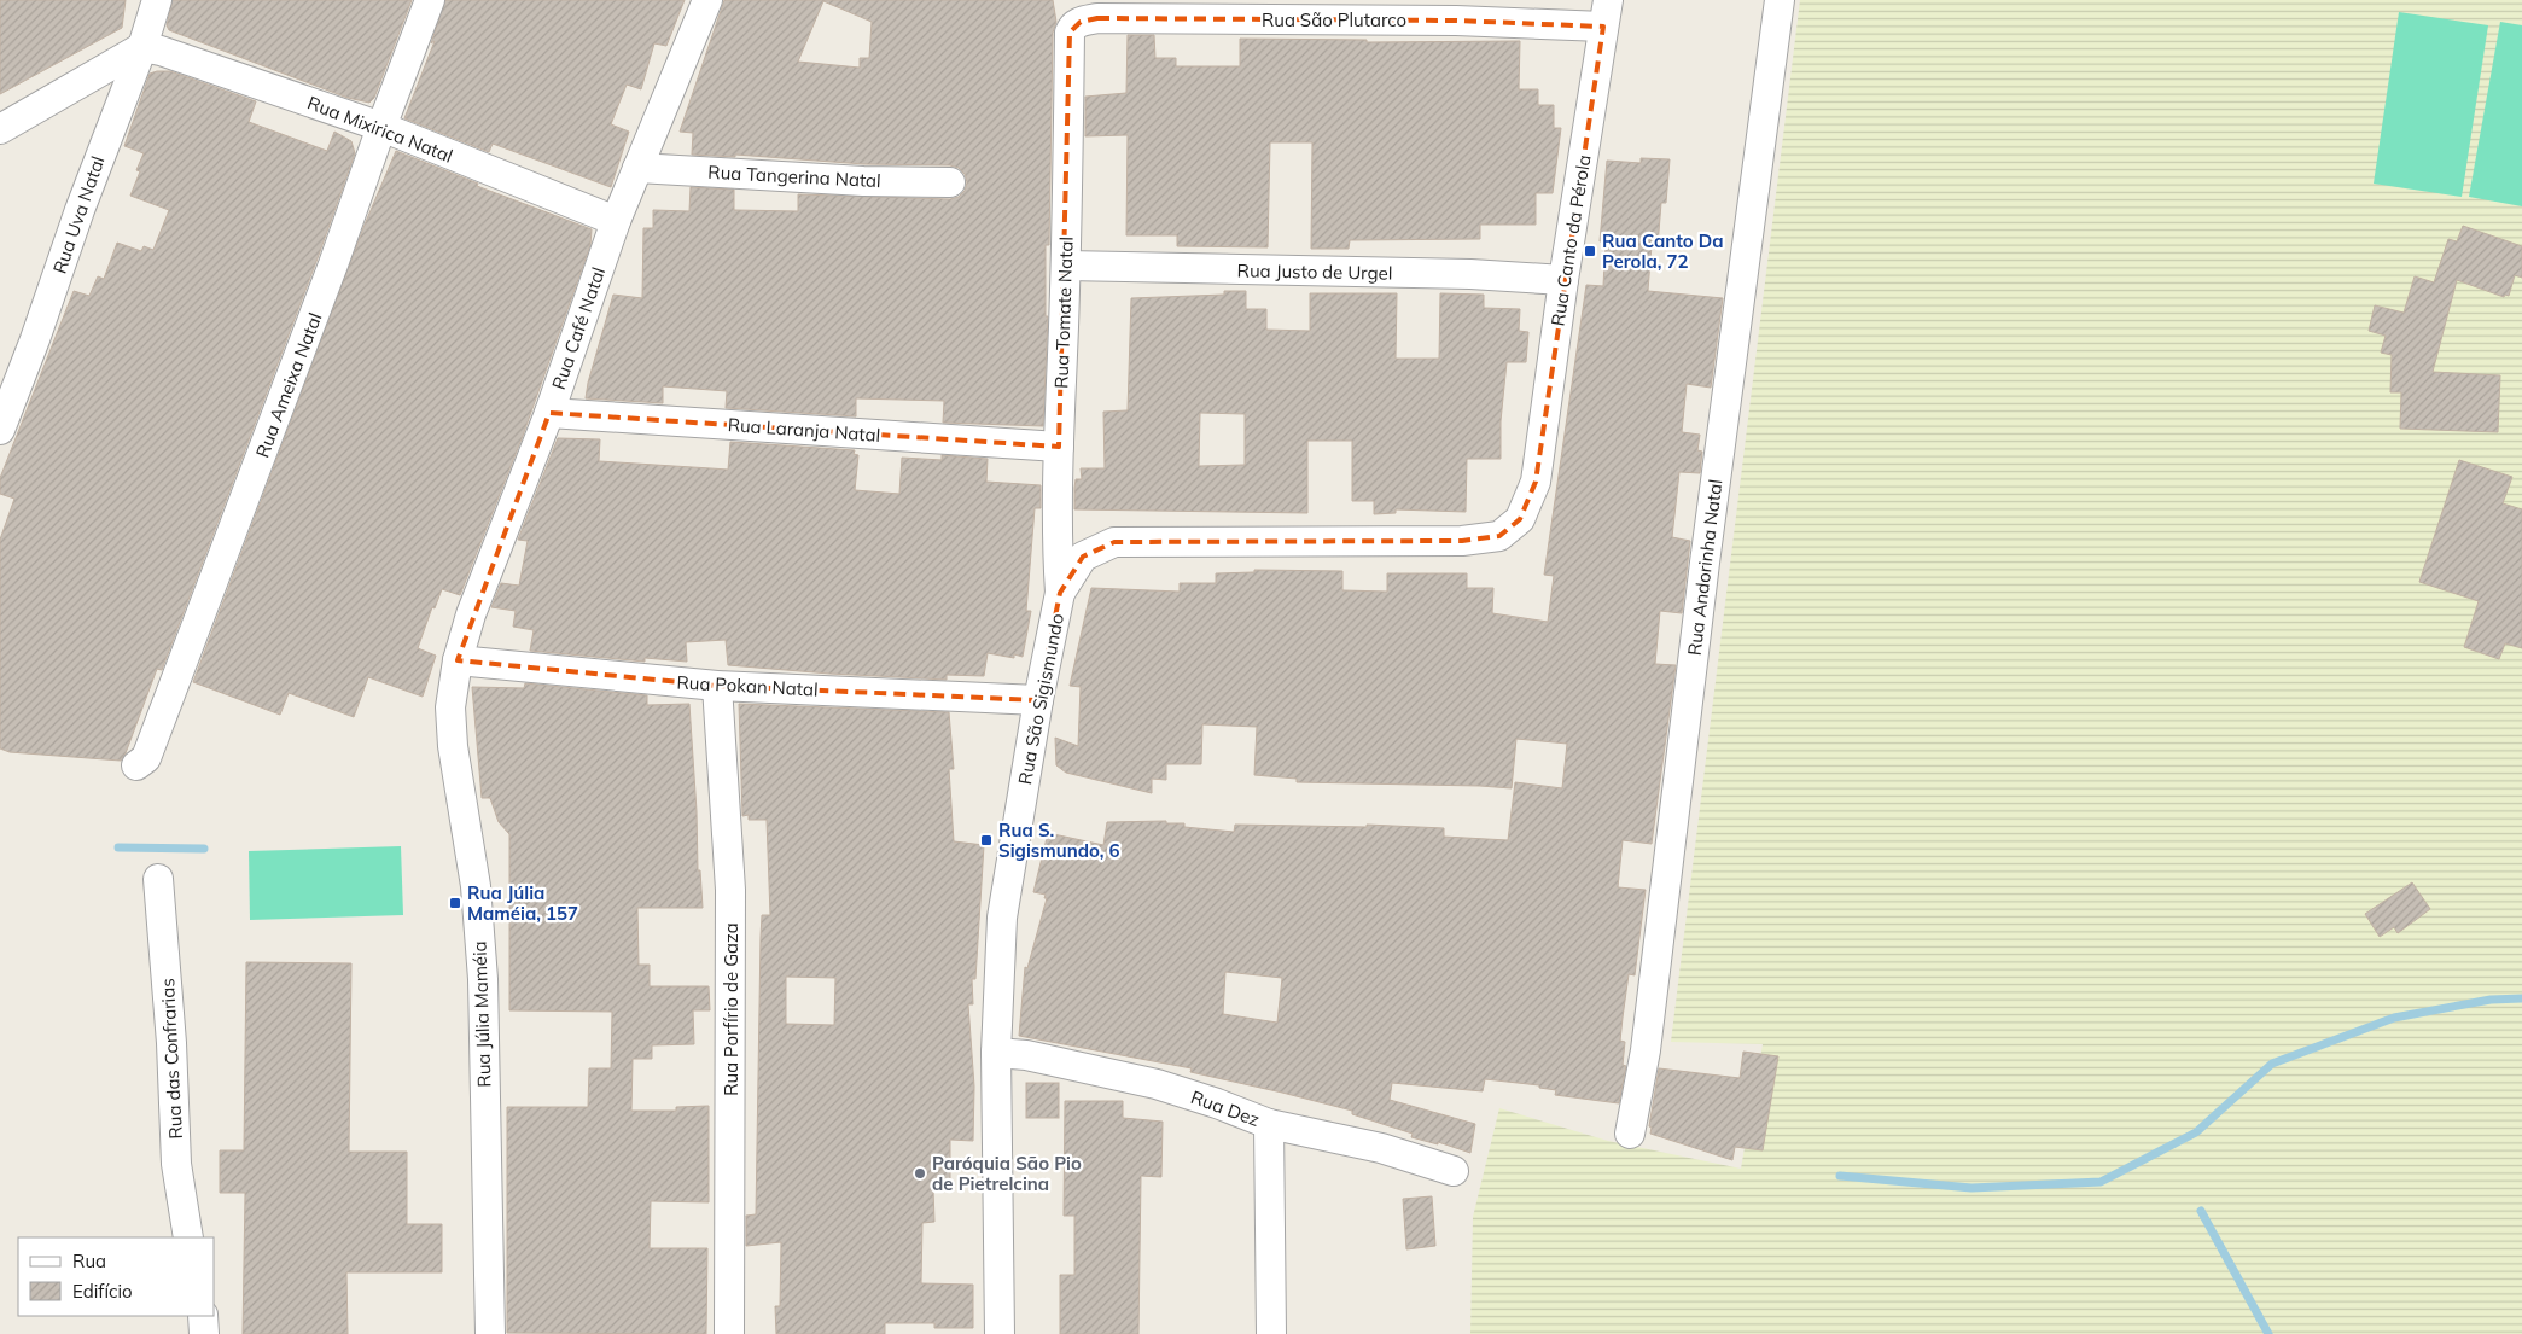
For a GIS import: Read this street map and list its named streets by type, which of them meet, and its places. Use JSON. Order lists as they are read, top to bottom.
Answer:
{
  "streets": {
    "street": [
      "Rua São Plutarco",
      "Rua Mixirica Natal",
      "Rua Tangerina Natal",
      "Rua Uva Natal",
      "Rua Canto da Pérola",
      "Rua Justo de Urgel",
      "Rua Tomate Natal",
      "Rua Café Natal",
      "Rua Ameixa Natal",
      "Rua Laranja Natal",
      "Rua Andorinha Natal",
      "Rua Pokan Natal",
      "Rua São Sigismundo",
      "Rua Porfírio de Gaza",
      "Rua Júlia Maméia",
      "Rua das Confrarias",
      "Rua Dez"
    ]
  },
  "crossings": [
    ["Rua São Plutarco", "Rua Canto da Pérola"],
    ["Rua São Plutarco", "Rua Tomate Natal"],
    ["Rua Mixirica Natal", "Rua Uva Natal"],
    ["Rua Mixirica Natal", "Rua Café Natal"],
    ["Rua Mixirica Natal", "Rua Ameixa Natal"],
    ["Rua Tangerina Natal", "Rua Café Natal"],
    ["Rua Canto da Pérola", "Rua Justo de Urgel"],
    ["Rua Canto da Pérola", "Rua São Sigismundo"],
    ["Rua Justo de Urgel", "Rua Tomate Natal"],
    ["Rua Tomate Natal", "Rua Laranja Natal"],
    ["Rua Tomate Natal", "Rua São Sigismundo"],
    ["Rua Café Natal", "Rua Laranja Natal"],
    ["Rua Café Natal", "Rua Pokan Natal"],
    ["Rua Café Natal", "Rua Júlia Maméia"],
    ["Rua Pokan Natal", "Rua São Sigismundo"],
    ["Rua Pokan Natal", "Rua Porfírio de Gaza"],
    ["Rua Pokan Natal", "Rua Júlia Maméia"],
    ["Rua São Sigismundo", "Rua Dez"]
  ],
  "places": {
    "transit": ["Rua Canto Da Perola, 72", "Rua S. Sigismundo, 6", "Rua Júlia Maméia, 157"],
    "other": ["Paróquia São Pio de Pietrelcina"]
  },
  "legend": ["Rua", "Edifício"]
}
